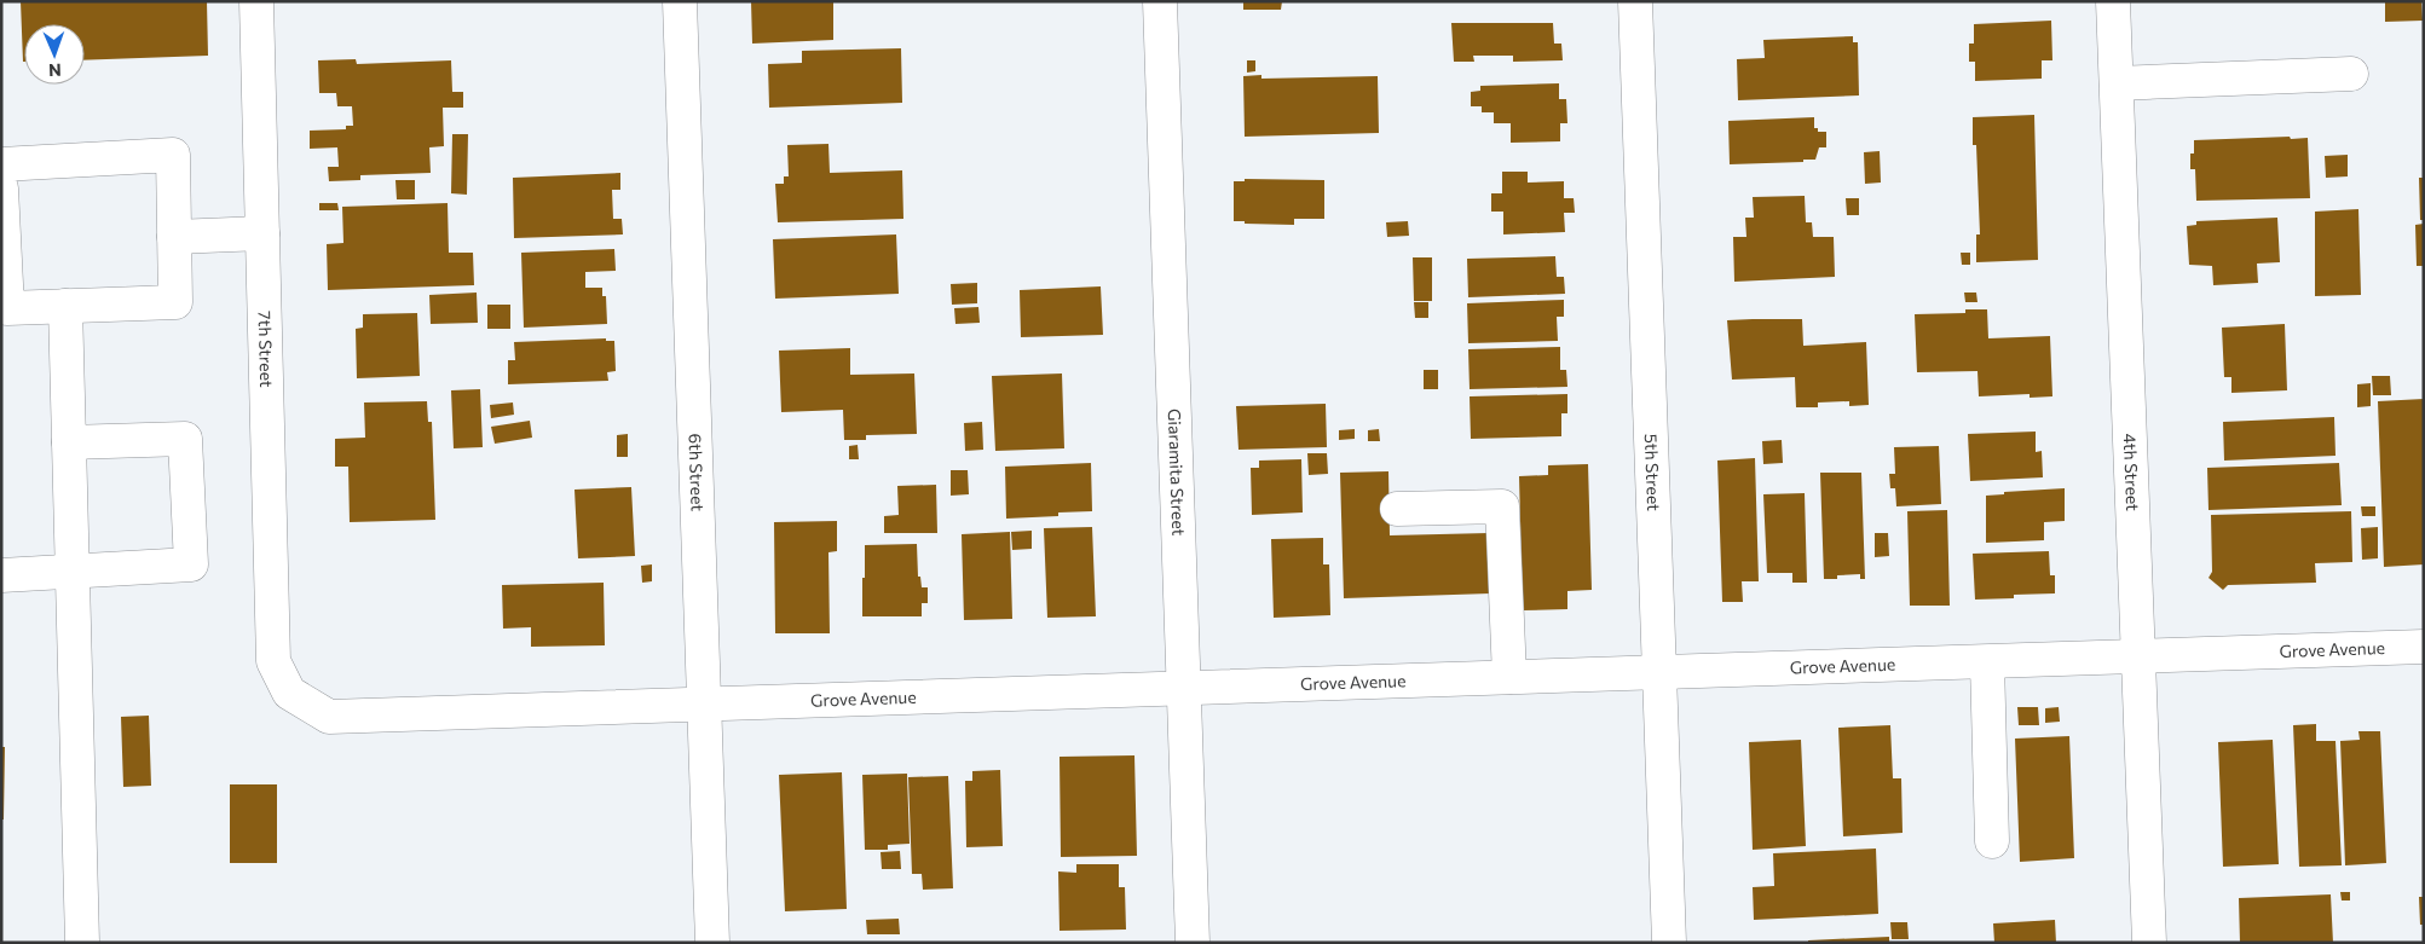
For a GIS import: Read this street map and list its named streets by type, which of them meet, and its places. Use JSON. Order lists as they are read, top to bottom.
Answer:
{
  "streets": {
    "street": [
      "7th Street",
      "Giaramita Street",
      "5th Street",
      "4th Street",
      "6th Street",
      "Grove Avenue"
    ]
  },
  "crossings": [
    ["7th Street", "Grove Avenue"],
    ["Giaramita Street", "Grove Avenue"],
    ["5th Street", "Grove Avenue"],
    ["4th Street", "Grove Avenue"],
    ["6th Street", "Grove Avenue"]
  ],
  "north": "bottom"
}
